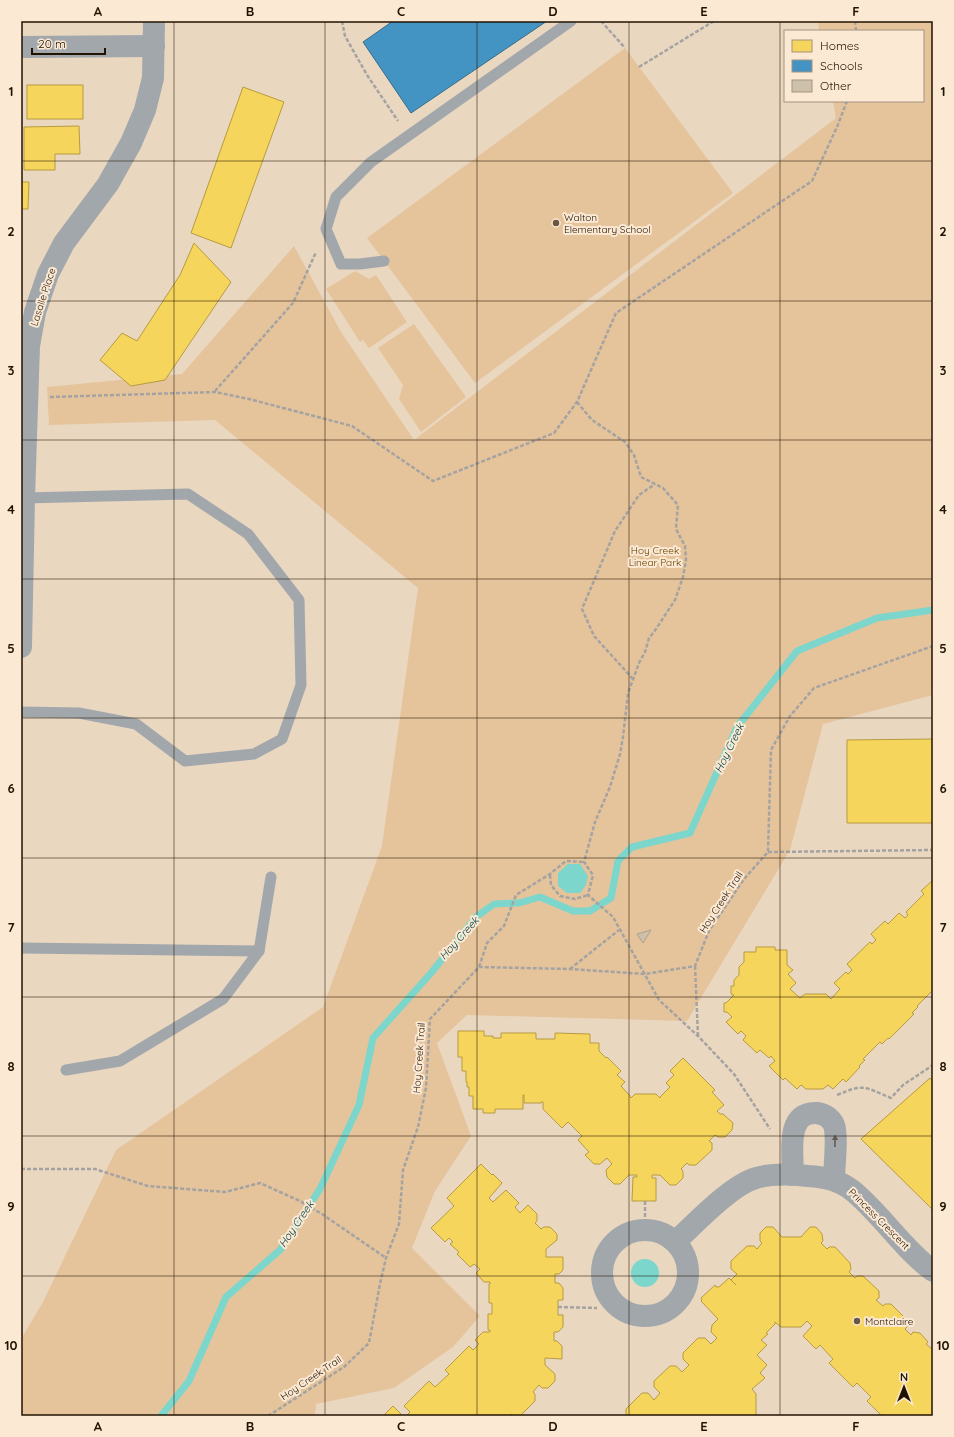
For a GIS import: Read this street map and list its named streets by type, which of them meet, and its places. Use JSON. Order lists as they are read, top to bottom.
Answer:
{
  "streets": {
    "street": ["Lasalle Place", "Princess Crescent"],
    "path": ["Hoy Creek Trail"]
  },
  "water": ["Hoy Creek"],
  "parks": ["Hoy Creek Linear Park"],
  "places": ["Walton Elementary School", "Montclaire"],
  "legend": ["Homes", "Schools", "Other"],
  "scale_bar": "20 m",
  "north": "top",
  "grid": {
    "columns": [
      "A",
      "B",
      "C",
      "D",
      "E",
      "F"
    ],
    "rows": [
      "1",
      "2",
      "3",
      "4",
      "5",
      "6",
      "7",
      "8",
      "9",
      "10"
    ]
  }
}
